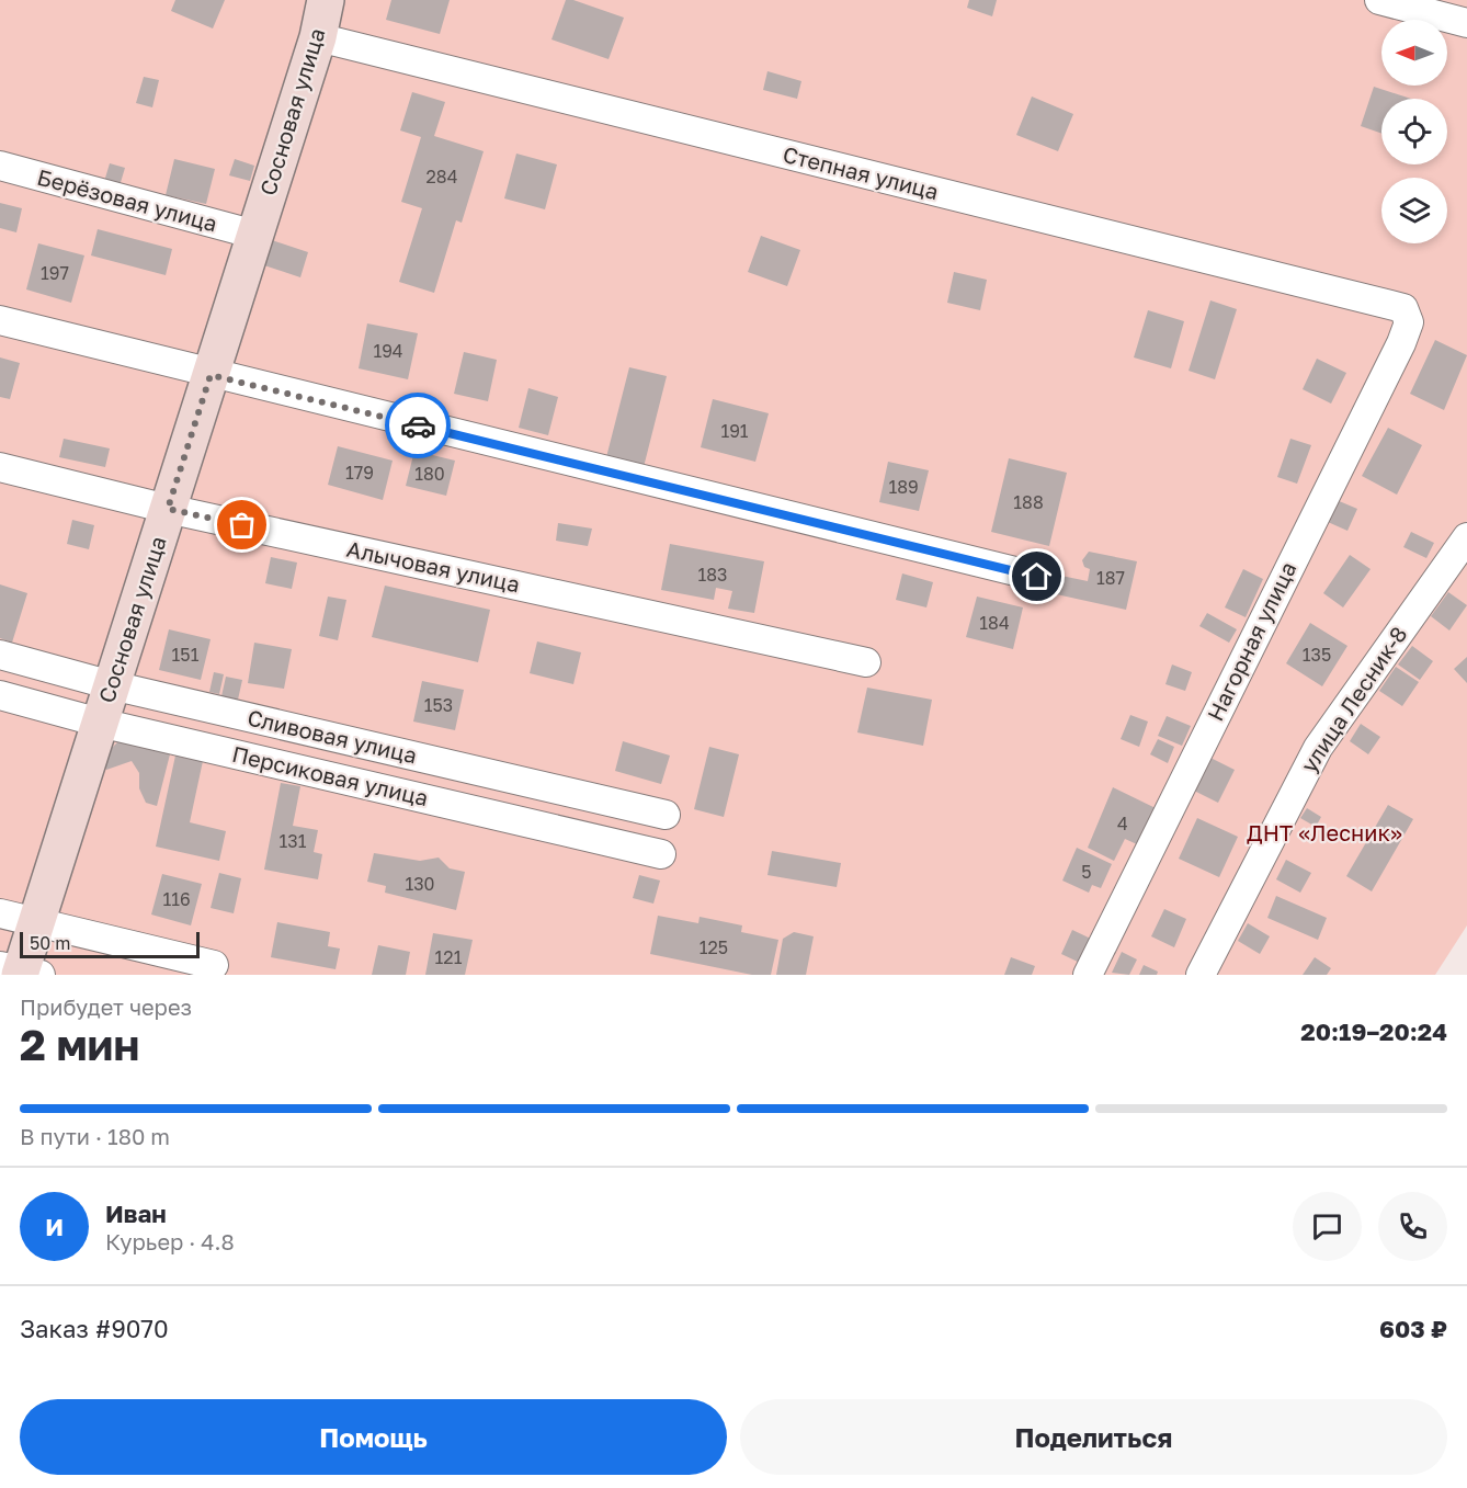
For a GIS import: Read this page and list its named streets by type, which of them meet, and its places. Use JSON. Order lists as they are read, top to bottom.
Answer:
{
  "streets": {
    "street": [
      "Сосновая улица",
      "Степная улица",
      "Берёзовая улица",
      "Алычовая улица",
      "Нагорная улица",
      "улица Лесник-8",
      "Сливовая улица",
      "Персиковая улица"
    ]
  },
  "crossings": [
    ["Сосновая улица", "Степная улица"],
    ["Сосновая улица", "Берёзовая улица"],
    ["Сосновая улица", "Алычовая улица"],
    ["Сосновая улица", "Сливовая улица"],
    ["Сосновая улица", "Персиковая улица"],
    ["Степная улица", "Нагорная улица"]
  ],
  "parks": ["ДНТ «Лесник»"],
  "house_numbers": [
    "284",
    "197",
    "194",
    "191",
    "179",
    "180",
    "189",
    "188",
    "183",
    "187",
    "184",
    "151",
    "135",
    "153",
    "4",
    "131",
    "5",
    "130",
    "116",
    "125",
    "121"
  ],
  "scale_bar": "50 m",
  "north": "left",
  "page": {
    "scale": "50 m",
    "heading": ["2 мин", "Прибудет через", "20:19–20:24"],
    "panel": [
      "Иван",
      "Курьер · 4.8",
      "Заказ #9070",
      "603 ₽"
    ],
    "bar": "В пути · 180 m",
    "round": "И",
    "buttons": ["Помощь", "Поделиться"]
  }
}
